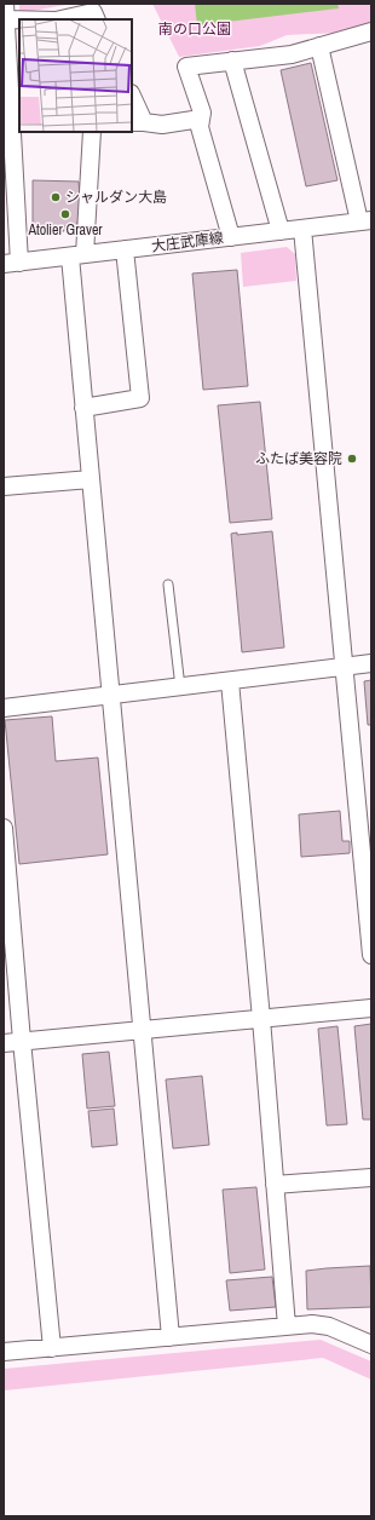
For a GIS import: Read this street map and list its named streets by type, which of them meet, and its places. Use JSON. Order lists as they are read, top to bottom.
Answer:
{
  "streets": {
    "street": ["大庄武庫線"]
  },
  "parks": ["南の口公園"],
  "places": ["シャルダン大島", "Atolier Graver", "ふたば美容院"]
}
